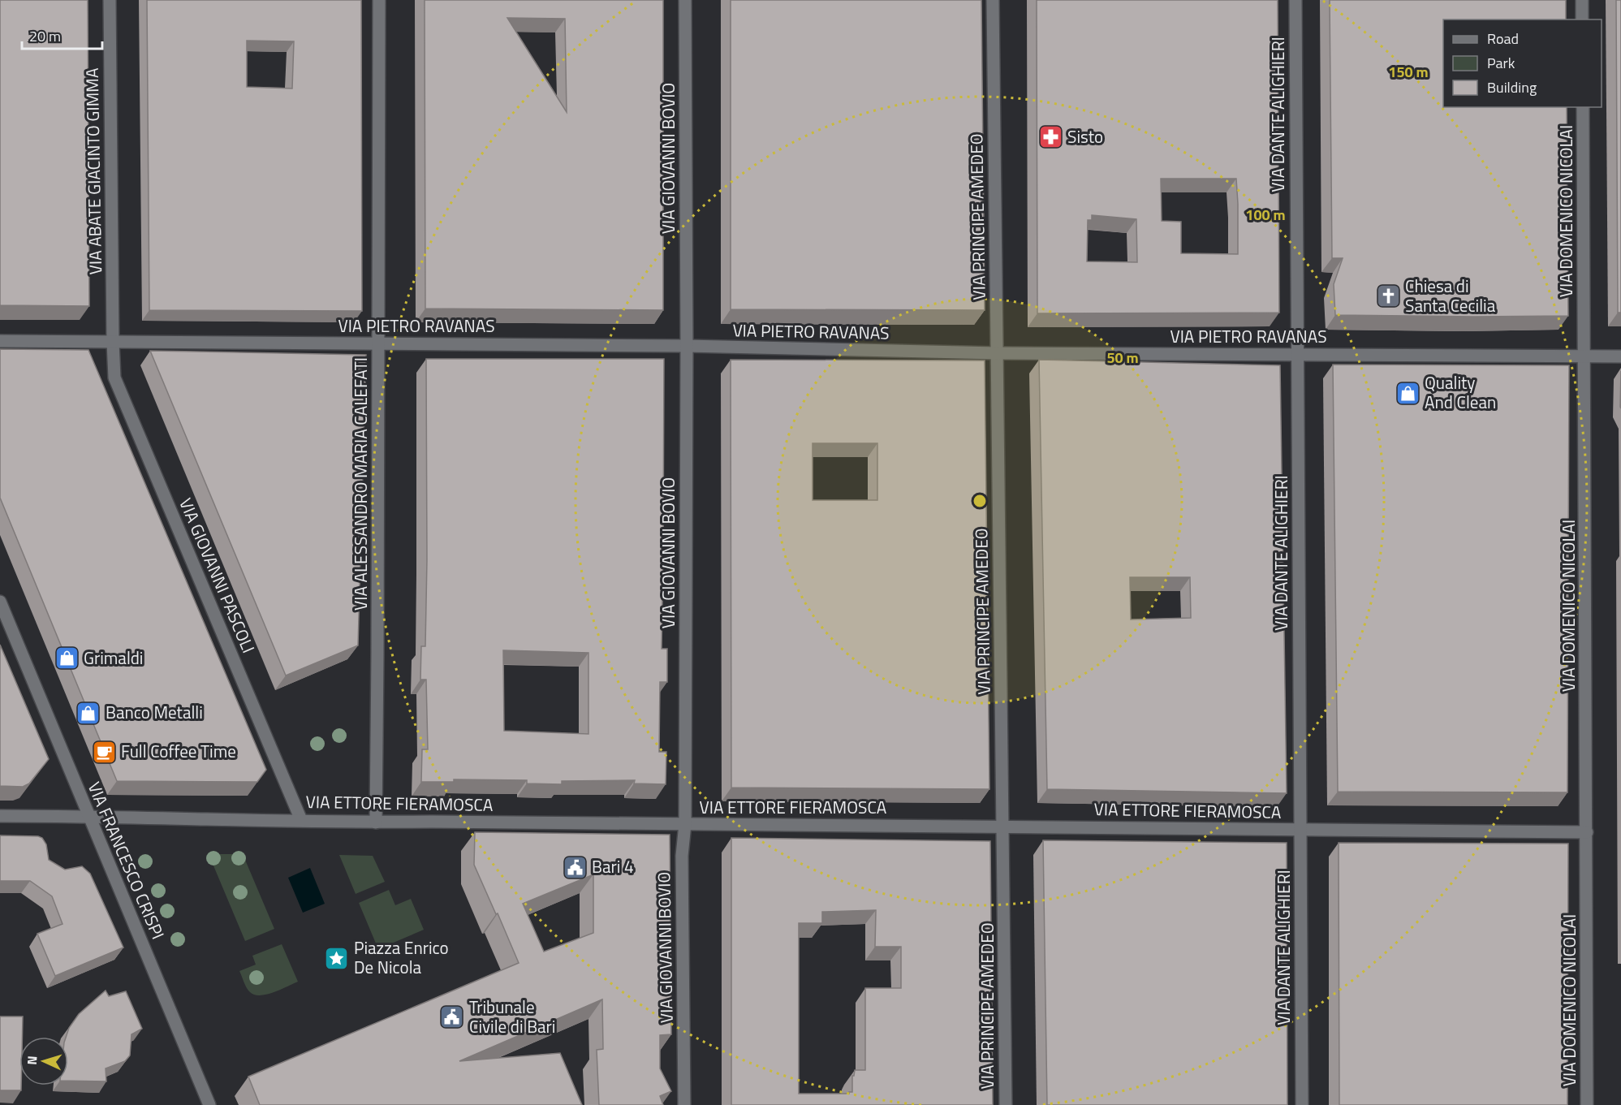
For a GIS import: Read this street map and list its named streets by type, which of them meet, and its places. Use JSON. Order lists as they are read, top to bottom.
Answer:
{
  "streets": {
    "street": [
      "VIA DANTE ALIGHIERI",
      "VIA GIOVANNI BOVIO",
      "VIA ABATE GIACINTO GIMMA",
      "VIA DOMENICO NICOLAI",
      "VIA PRINCIPE AMEDEO",
      "VIA PIETRO RAVANAS",
      "VIA ALESSANDRO MARIA CALEFATI",
      "VIA GIOVANNI PASCOLI",
      "VIA ETTORE FIERAMOSCA",
      "VIA FRANCESCO CRISPI"
    ]
  },
  "crossings": [
    ["VIA DANTE ALIGHIERI", "VIA PIETRO RAVANAS"],
    ["VIA DANTE ALIGHIERI", "VIA ETTORE FIERAMOSCA"],
    ["VIA GIOVANNI BOVIO", "VIA PIETRO RAVANAS"],
    ["VIA GIOVANNI BOVIO", "VIA ETTORE FIERAMOSCA"],
    ["VIA ABATE GIACINTO GIMMA", "VIA PIETRO RAVANAS"],
    ["VIA ABATE GIACINTO GIMMA", "VIA GIOVANNI PASCOLI"],
    ["VIA DOMENICO NICOLAI", "VIA PIETRO RAVANAS"],
    ["VIA DOMENICO NICOLAI", "VIA ETTORE FIERAMOSCA"],
    ["VIA PRINCIPE AMEDEO", "VIA PIETRO RAVANAS"],
    ["VIA PRINCIPE AMEDEO", "VIA ETTORE FIERAMOSCA"],
    ["VIA PIETRO RAVANAS", "VIA ALESSANDRO MARIA CALEFATI"],
    ["VIA PIETRO RAVANAS", "VIA GIOVANNI PASCOLI"],
    ["VIA ALESSANDRO MARIA CALEFATI", "VIA ETTORE FIERAMOSCA"],
    ["VIA GIOVANNI PASCOLI", "VIA ETTORE FIERAMOSCA"],
    ["VIA ETTORE FIERAMOSCA", "VIA FRANCESCO CRISPI"]
  ],
  "places": {
    "pharmacy": ["Sisto"],
    "church": ["Chiesa di Santa Cecilia"],
    "shop": ["Quality And Clean", "Grimaldi", "Banco Metalli"],
    "cafe": ["Full Coffee Time"],
    "public building": ["Bari 4", "Tribunale Civile di Bari"],
    "place": ["Piazza Enrico De Nicola"]
  },
  "legend": ["Road", "Park", "Building"],
  "scale_bar": "20 m",
  "north": "left",
  "rings": ["150 m", "100 m", "50 m"]
}
